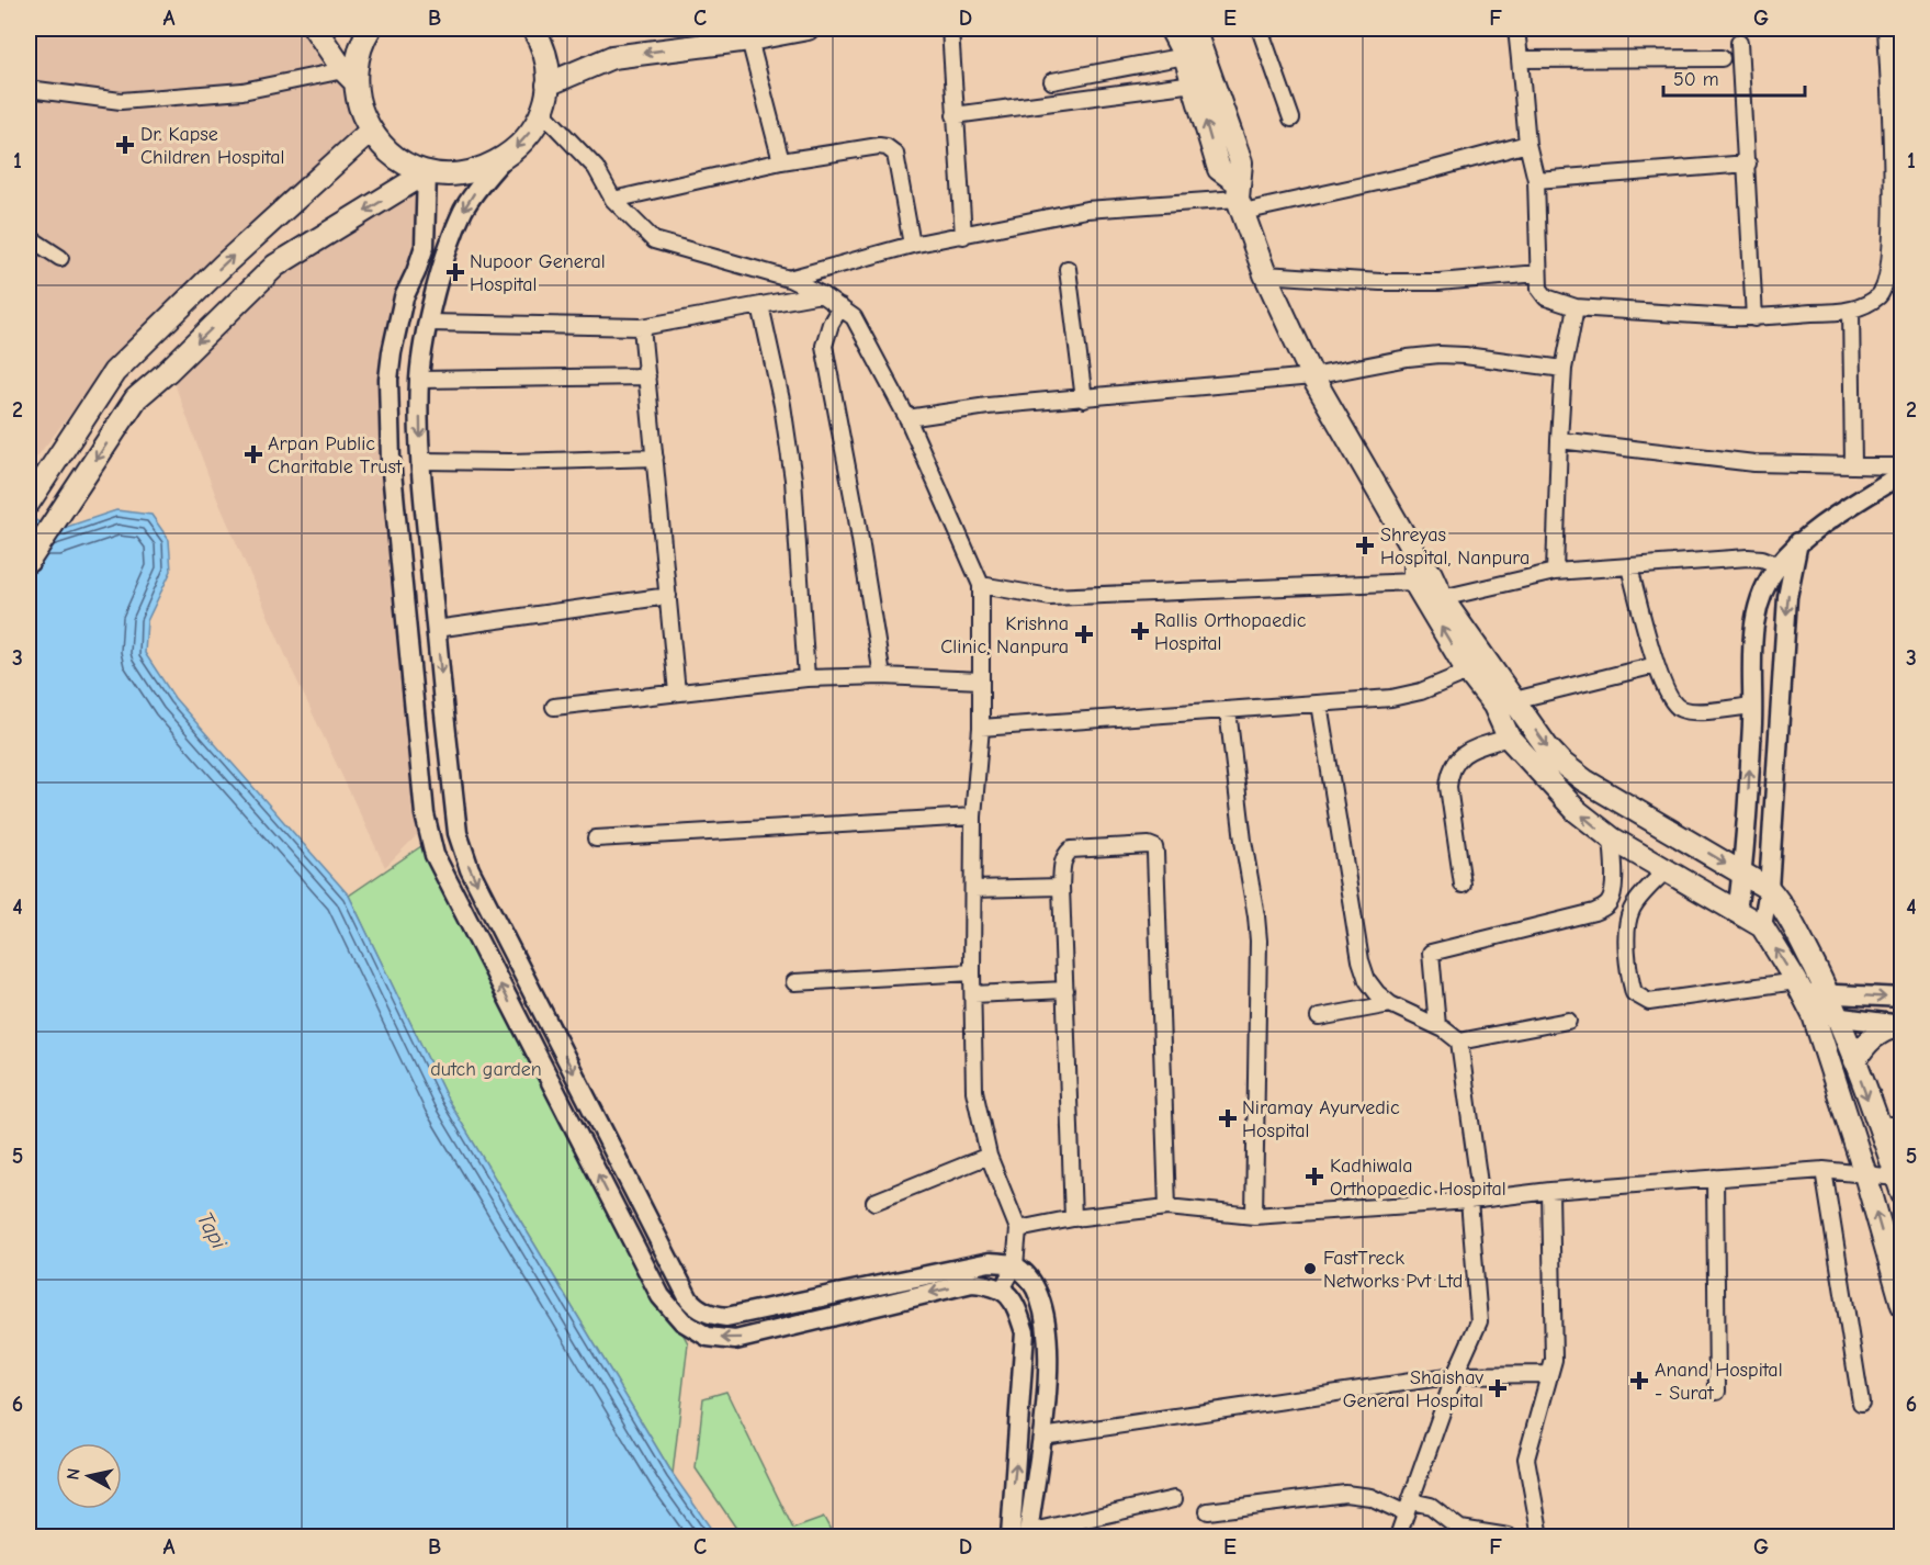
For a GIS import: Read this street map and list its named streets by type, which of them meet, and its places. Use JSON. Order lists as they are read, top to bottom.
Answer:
{
  "water": ["Tapi"],
  "parks": ["dutch garden"],
  "places": {
    "health": [
      "Dr. Kapse Children Hospital",
      "Nupoor General Hospital",
      "Arpan Public Charitable Trust",
      "Shreyas Hospital, Nanpura",
      "Rallis Orthopaedic Hospital",
      "Krishna Clinic, Nanpura",
      "Niramay Ayurvedic Hospital",
      "Kadhiwala Orthopaedic Hospital",
      "Anand Hospital - Surat",
      "Shaishav General Hospital"
    ],
    "other": ["FastTreck Networks Pvt Ltd"]
  },
  "scale_bar": "50 m",
  "north": "left",
  "grid": {
    "columns": [
      "A",
      "B",
      "C",
      "D",
      "E",
      "F",
      "G"
    ],
    "rows": [
      "1",
      "2",
      "3",
      "4",
      "5",
      "6"
    ]
  }
}
